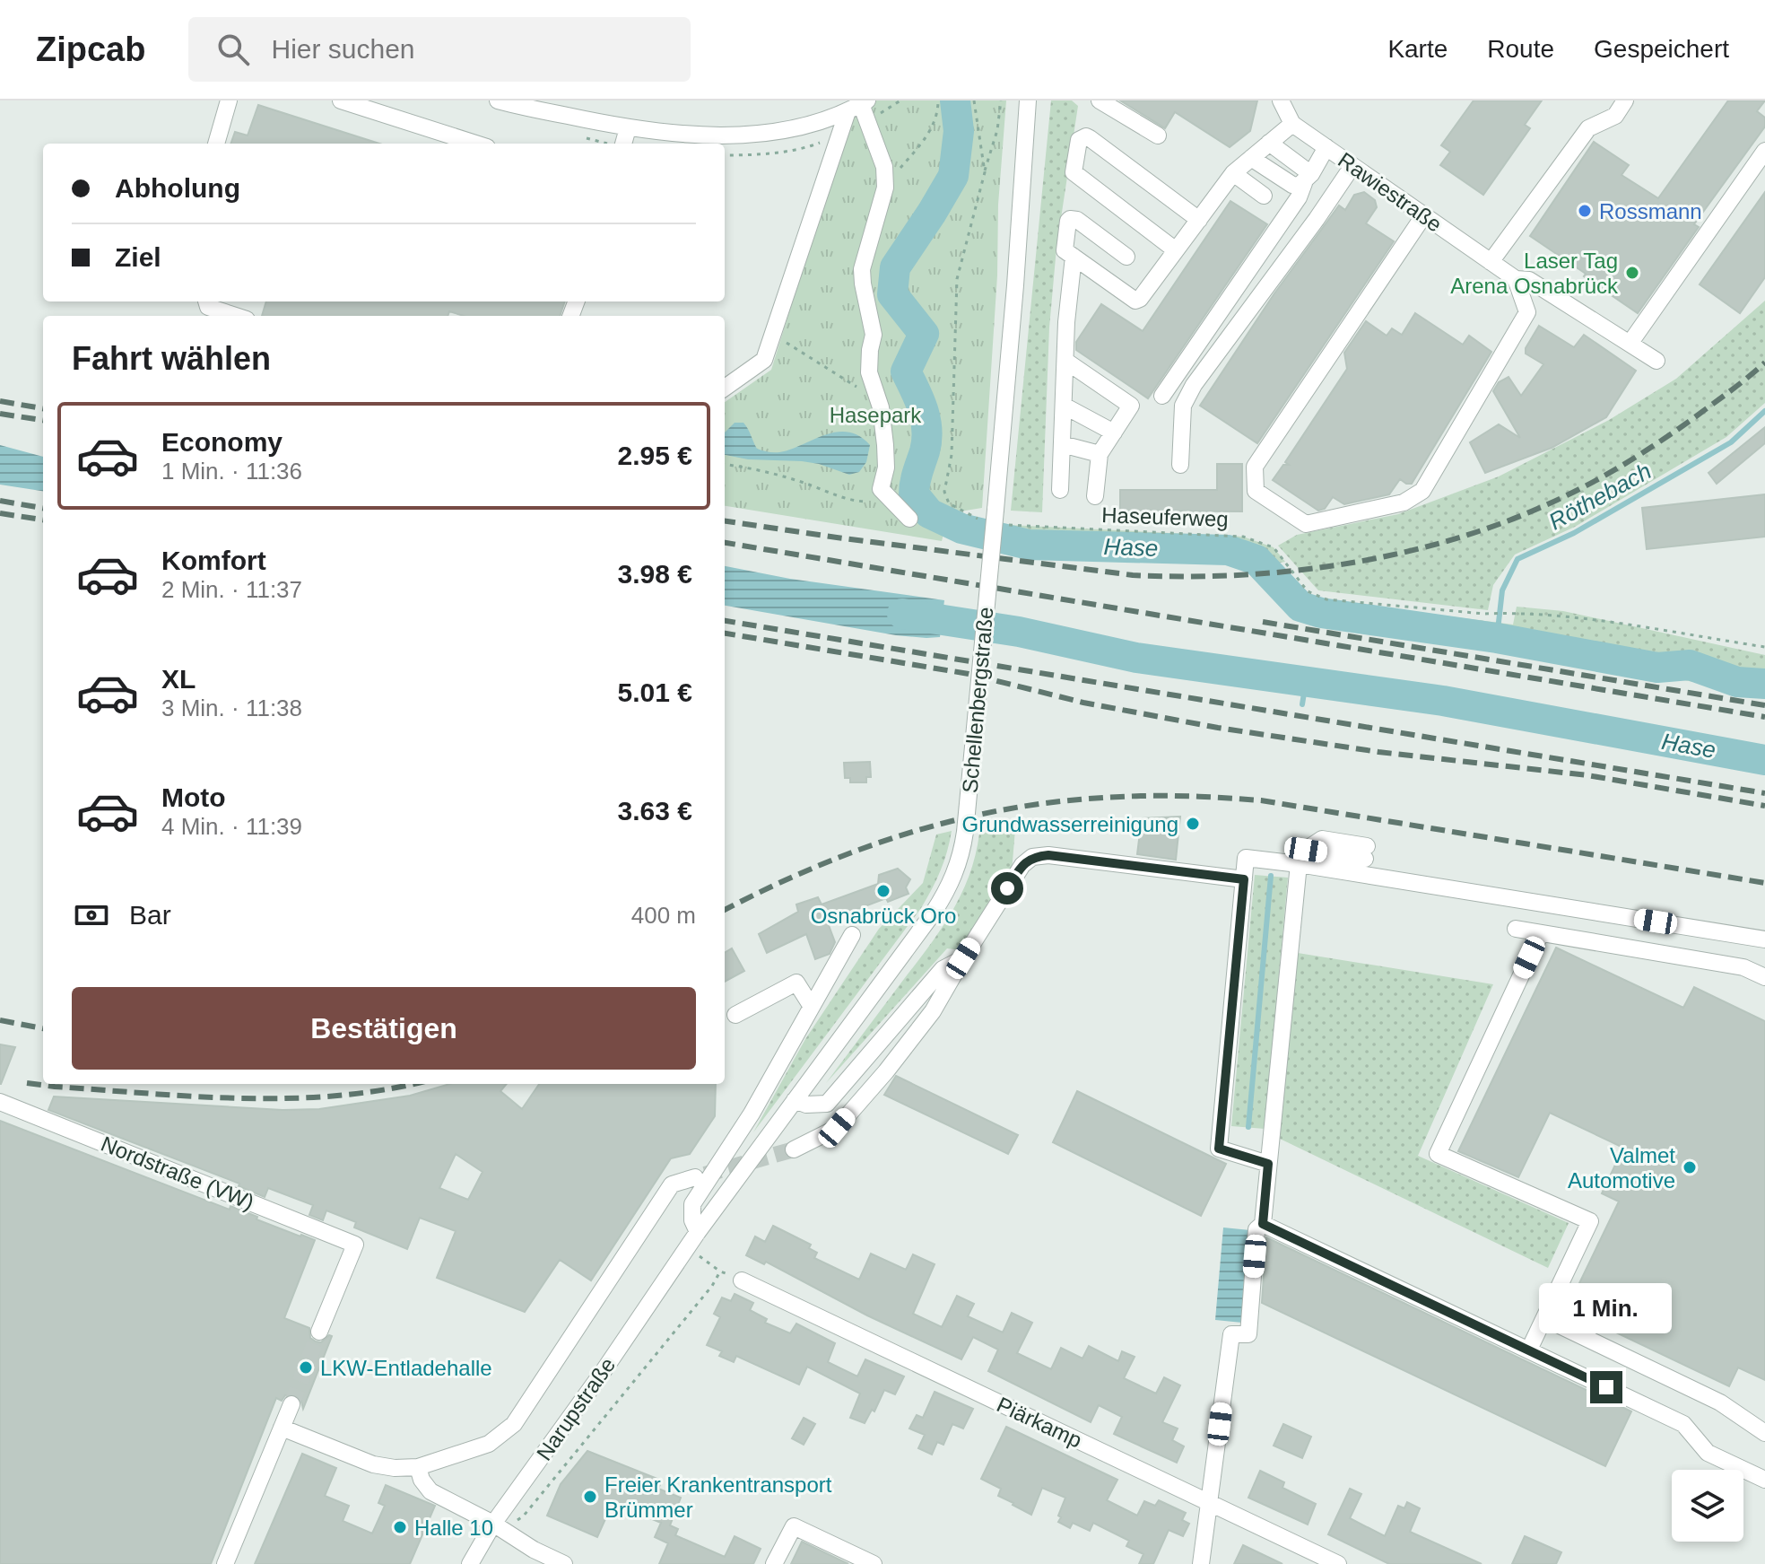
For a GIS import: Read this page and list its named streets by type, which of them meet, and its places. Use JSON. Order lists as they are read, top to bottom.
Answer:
{
  "streets": {
    "street": [
      "Rawiestraße",
      "Schellenbergstraße",
      "Nordstraße (VW)",
      "Narupstraße",
      "Piärkamp"
    ],
    "path": ["Haseuferweg"]
  },
  "crossings": [
    ["Haseuferweg", "Schellenbergstraße"],
    ["Schellenbergstraße", "Narupstraße"]
  ],
  "water": ["Röthebach", "Hase"],
  "parks": ["Hasepark"],
  "places": [
    "Rossmann",
    "Laser Tag Arena Osnabrück",
    "Grundwasserreinigung",
    "Osnabrück Oro",
    "Valmet Automotive",
    "LKW-Entladehalle",
    "Freier Krankentransport Brümmer",
    "Halle 10"
  ],
  "page": {
    "header": "Zipcab",
    "search": "Hier suchen",
    "nav": ["Karte", "Route", "Gespeichert"],
    "banner": ["Abholung", "Ziel"],
    "heading": "Fahrt wählen",
    "list": [
      {
        "name": "Economy",
        "note": "1 Min. · 11:36",
        "value": "2.95 €"
      },
      {
        "name": "Komfort",
        "note": "2 Min. · 11:37",
        "value": "3.98 €"
      },
      {
        "name": "XL",
        "note": "3 Min. · 11:38",
        "value": "5.01 €"
      },
      {
        "name": "Moto",
        "note": "4 Min. · 11:39",
        "value": "3.63 €"
      }
    ],
    "pay": ["Bar", "400 m"],
    "buttons": "Bestätigen",
    "bubble": "1 Min."
  }
}
